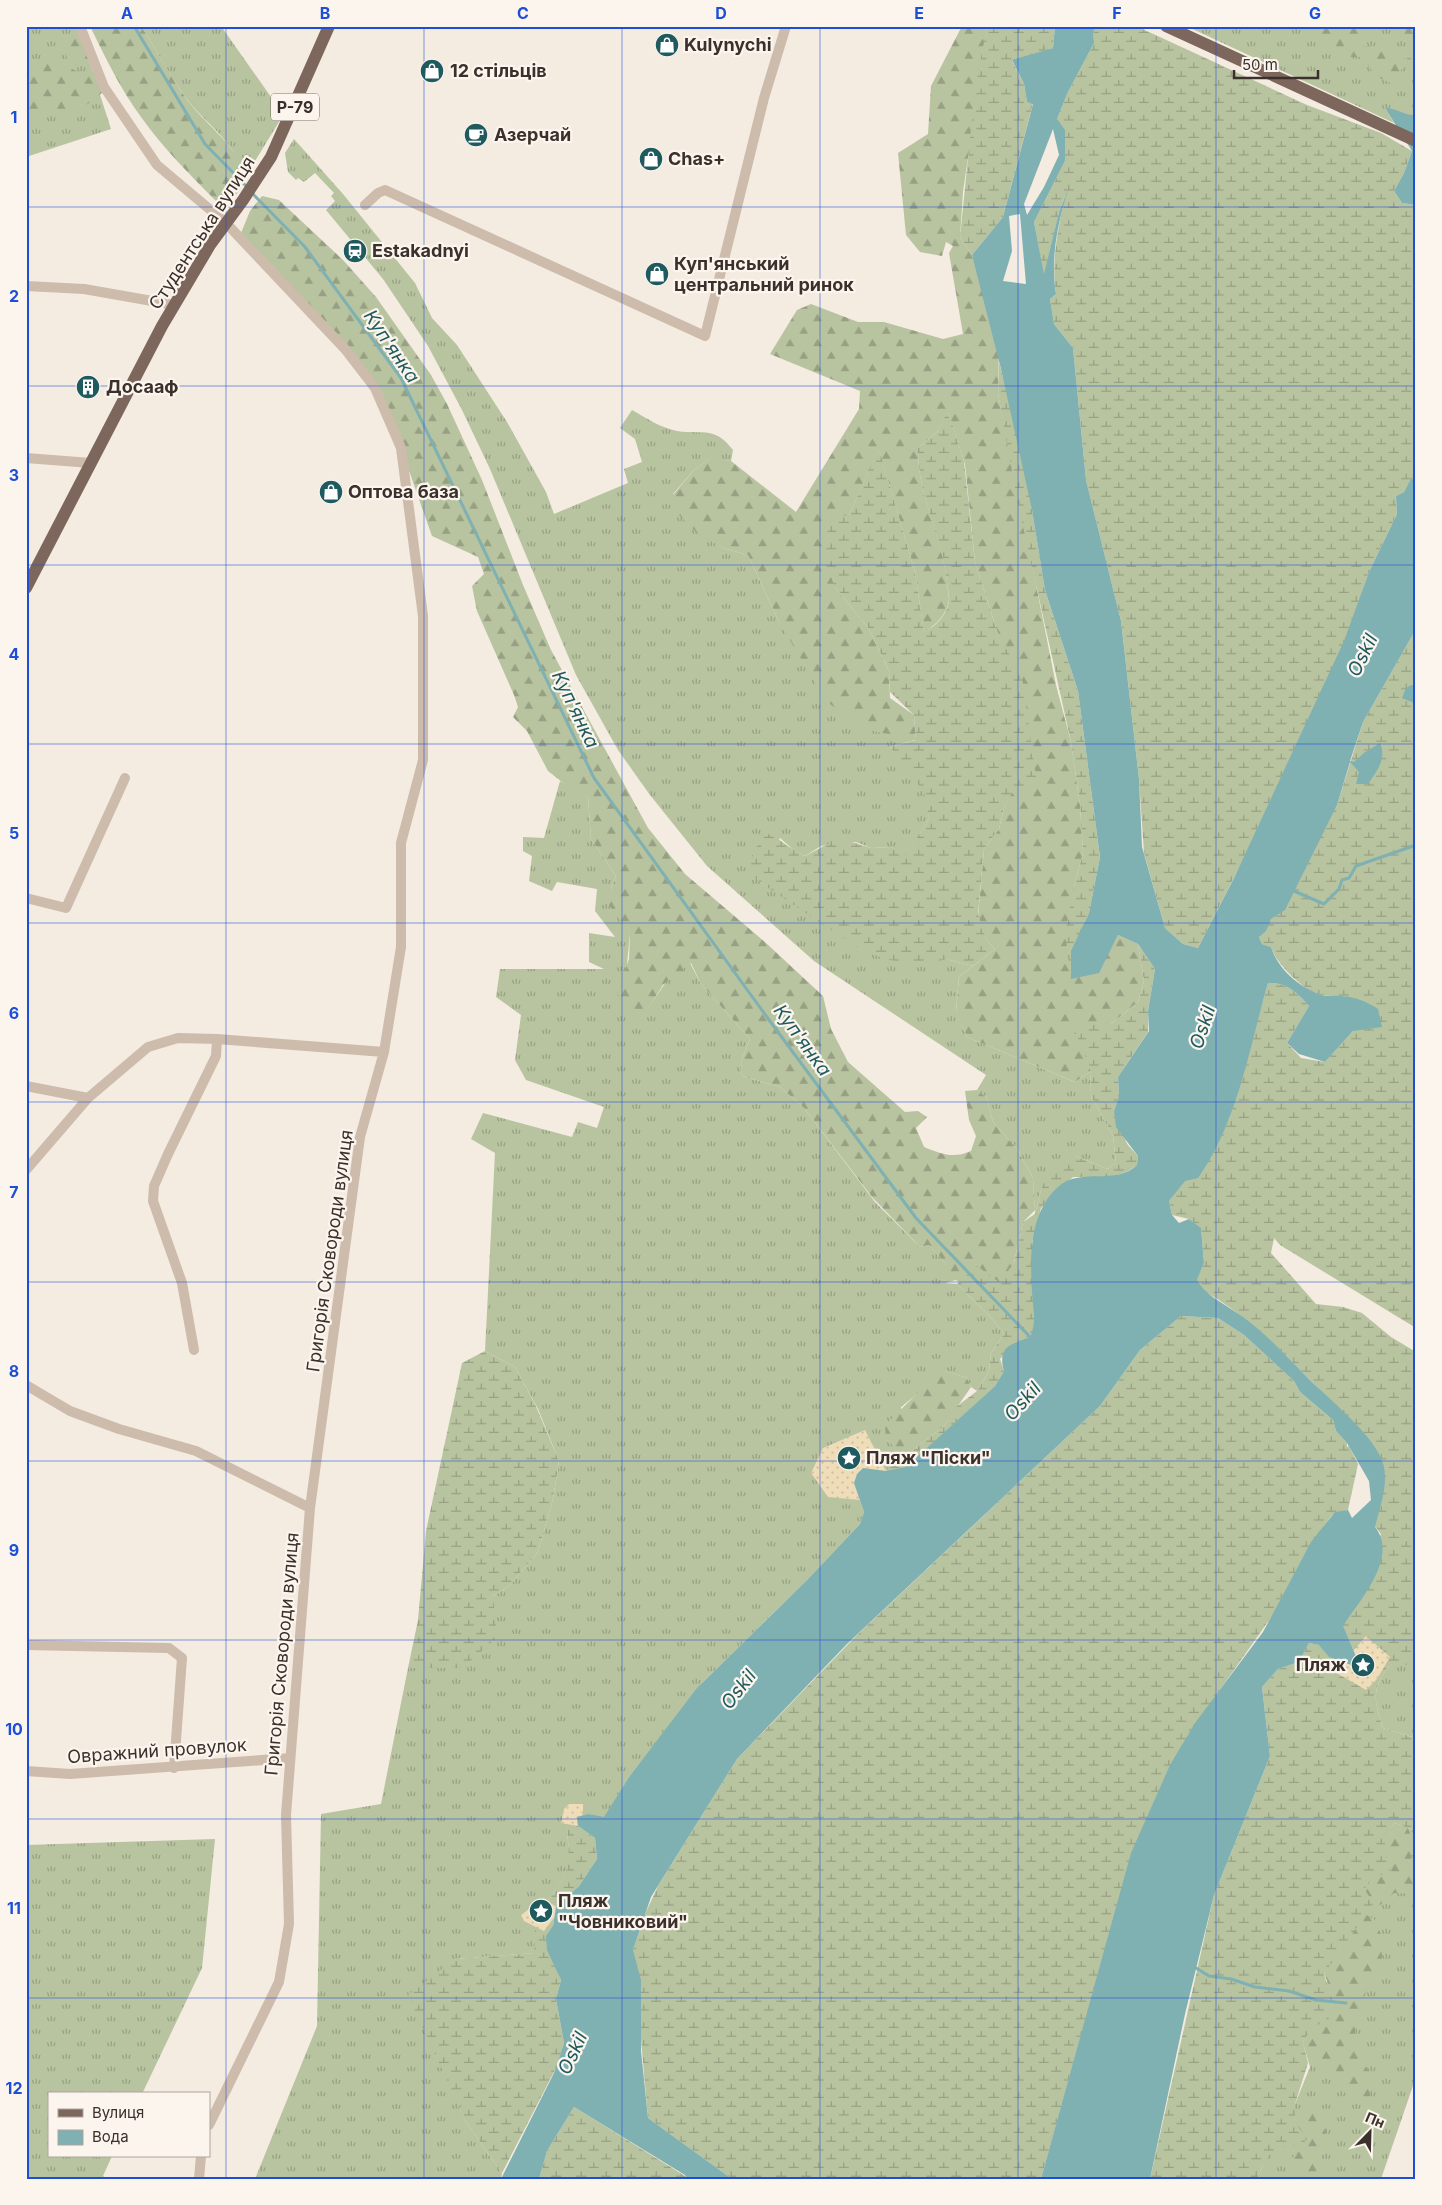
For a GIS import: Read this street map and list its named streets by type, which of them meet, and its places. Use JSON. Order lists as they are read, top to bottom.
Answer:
{
  "streets": {
    "main road": ["Р-79", "Студентська вулиця"],
    "street": ["Григорія Сковороди вулиця", "Овражний провулок"]
  },
  "crossings": [
    ["Студентська вулиця", "Григорія Сковороди вулиця"],
    ["Григорія Сковороди вулиця", "Овражний провулок"]
  ],
  "water": ["Куп'янка", "Oskil"],
  "places": {
    "shop": [
      "Kulynychi",
      "12 стільців",
      "Chas+",
      "Куп'янський центральний ринок",
      "Оптова база"
    ],
    "cafe": ["Азерчай"],
    "station": ["Estakadnyi"],
    "building": ["Досааф"],
    "place": ["Пляж \"Піски\"", "Пляж", "Пляж \"Човниковий\""]
  },
  "legend": ["Вулиця", "Вода"],
  "scale_bar": "50 m",
  "north": "top right",
  "grid": {
    "columns": [
      "A",
      "B",
      "C",
      "D",
      "E",
      "F",
      "G"
    ],
    "rows": [
      "1",
      "2",
      "3",
      "4",
      "5",
      "6",
      "7",
      "8",
      "9",
      "10",
      "11",
      "12"
    ]
  }
}
